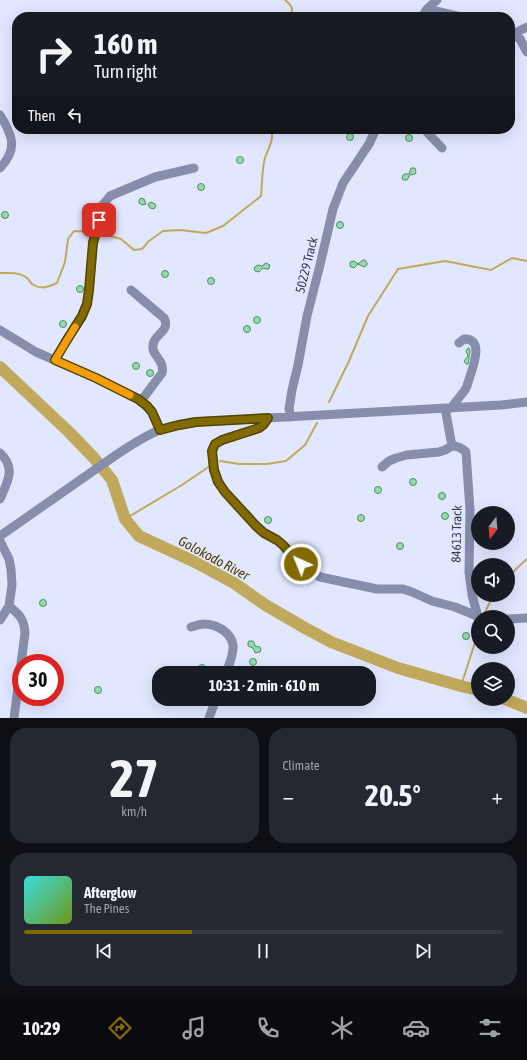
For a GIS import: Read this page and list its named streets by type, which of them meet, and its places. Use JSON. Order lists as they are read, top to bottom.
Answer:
{
  "streets": {
    "street": ["50229 Track", "84613 Track"]
  },
  "water": ["Golokodo River"],
  "north": "bottom",
  "page": {
    "turn": ["160 m", "Turn right"],
    "then": "Then",
    "limit": "30",
    "trip": "10:31 · 2 min · 610 m",
    "tile": [
      ["27", "km/h"],
      "Climate"
    ],
    "heat": ["−", "20.5°", "+"],
    "song": ["Afterglow", "The Pines"],
    "tabs": "10:29"
  }
}
